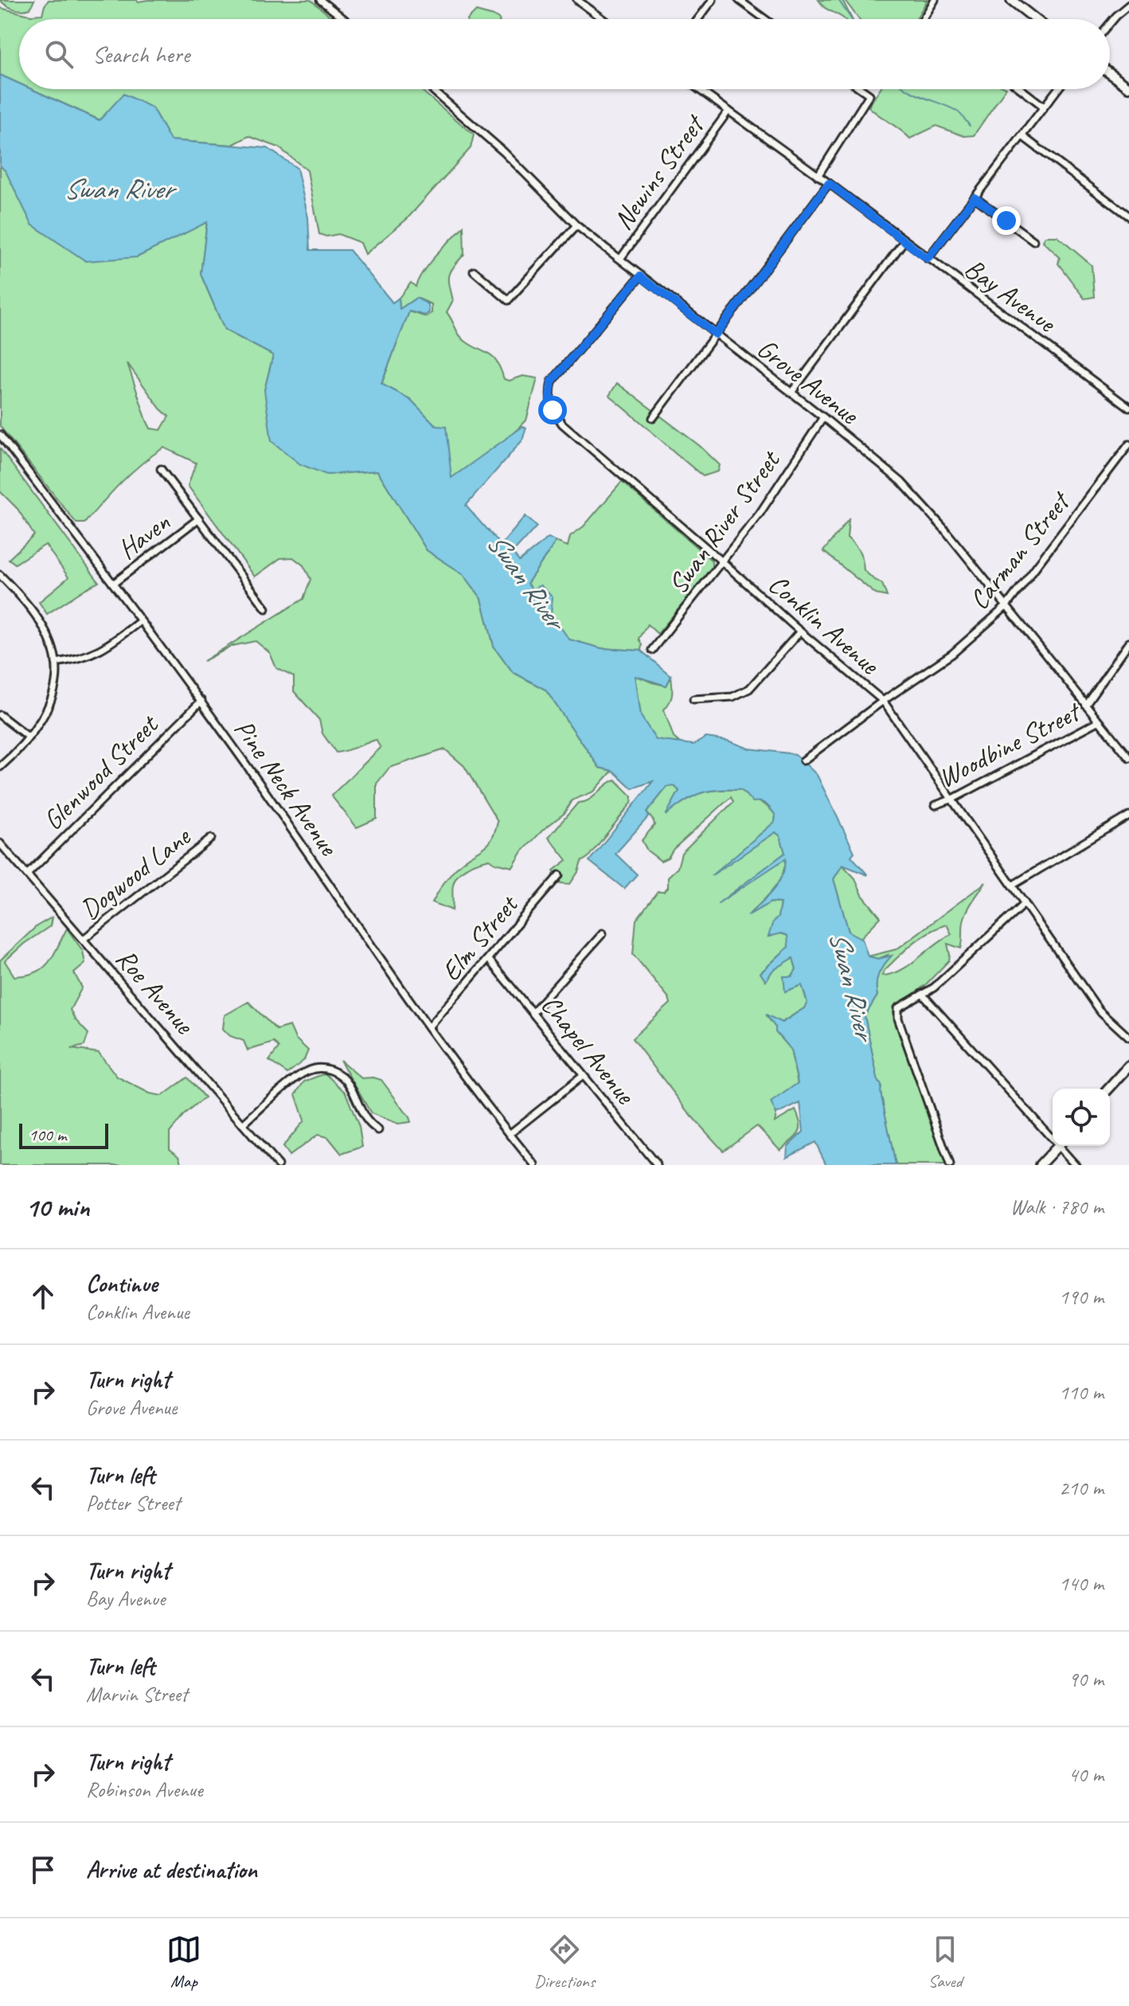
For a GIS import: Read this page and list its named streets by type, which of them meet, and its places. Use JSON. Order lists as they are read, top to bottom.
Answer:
{
  "streets": {
    "street": [
      "Newins Street",
      "Bay Avenue",
      "Grove Avenue",
      "Swan River Street",
      "Haven",
      "Carman Street",
      "Conklin Avenue",
      "Woodbine Street",
      "Glenwood Street",
      "Pine Neck Avenue",
      "Dogwood Lane",
      "Elm Street",
      "Roe Avenue",
      "Chapel Avenue"
    ]
  },
  "crossings": [
    ["Newins Street", "Bay Avenue"],
    ["Newins Street", "Grove Avenue"],
    ["Grove Avenue", "Swan River Street"],
    ["Grove Avenue", "Carman Street"],
    ["Grove Avenue", "Conklin Avenue"],
    ["Grove Avenue", "Woodbine Street"],
    ["Swan River Street", "Conklin Avenue"],
    ["Haven", "Pine Neck Avenue"],
    ["Carman Street", "Conklin Avenue"],
    ["Conklin Avenue", "Woodbine Street"],
    ["Glenwood Street", "Pine Neck Avenue"],
    ["Glenwood Street", "Roe Avenue"],
    ["Pine Neck Avenue", "Elm Street"],
    ["Dogwood Lane", "Roe Avenue"],
    ["Elm Street", "Chapel Avenue"]
  ],
  "water": ["Swan River"],
  "scale_bar": "100 m",
  "page": {
    "search": "Search here",
    "scale": "100 m",
    "heading": ["10 min", "Walk · 780 m"],
    "list": [
      ["Continue", "Conklin Avenue", "190 m"],
      ["Turn right", "Grove Avenue", "110 m"],
      ["Turn left", "Potter Street", "210 m"],
      ["Turn right", "Bay Avenue", "140 m"],
      ["Turn left", "Marvin Street", "90 m"],
      ["Turn right", "Robinson Avenue", "40 m"],
      "Arrive at destination"
    ],
    "nav": ["Map", "Directions", "Saved"]
  }
}
